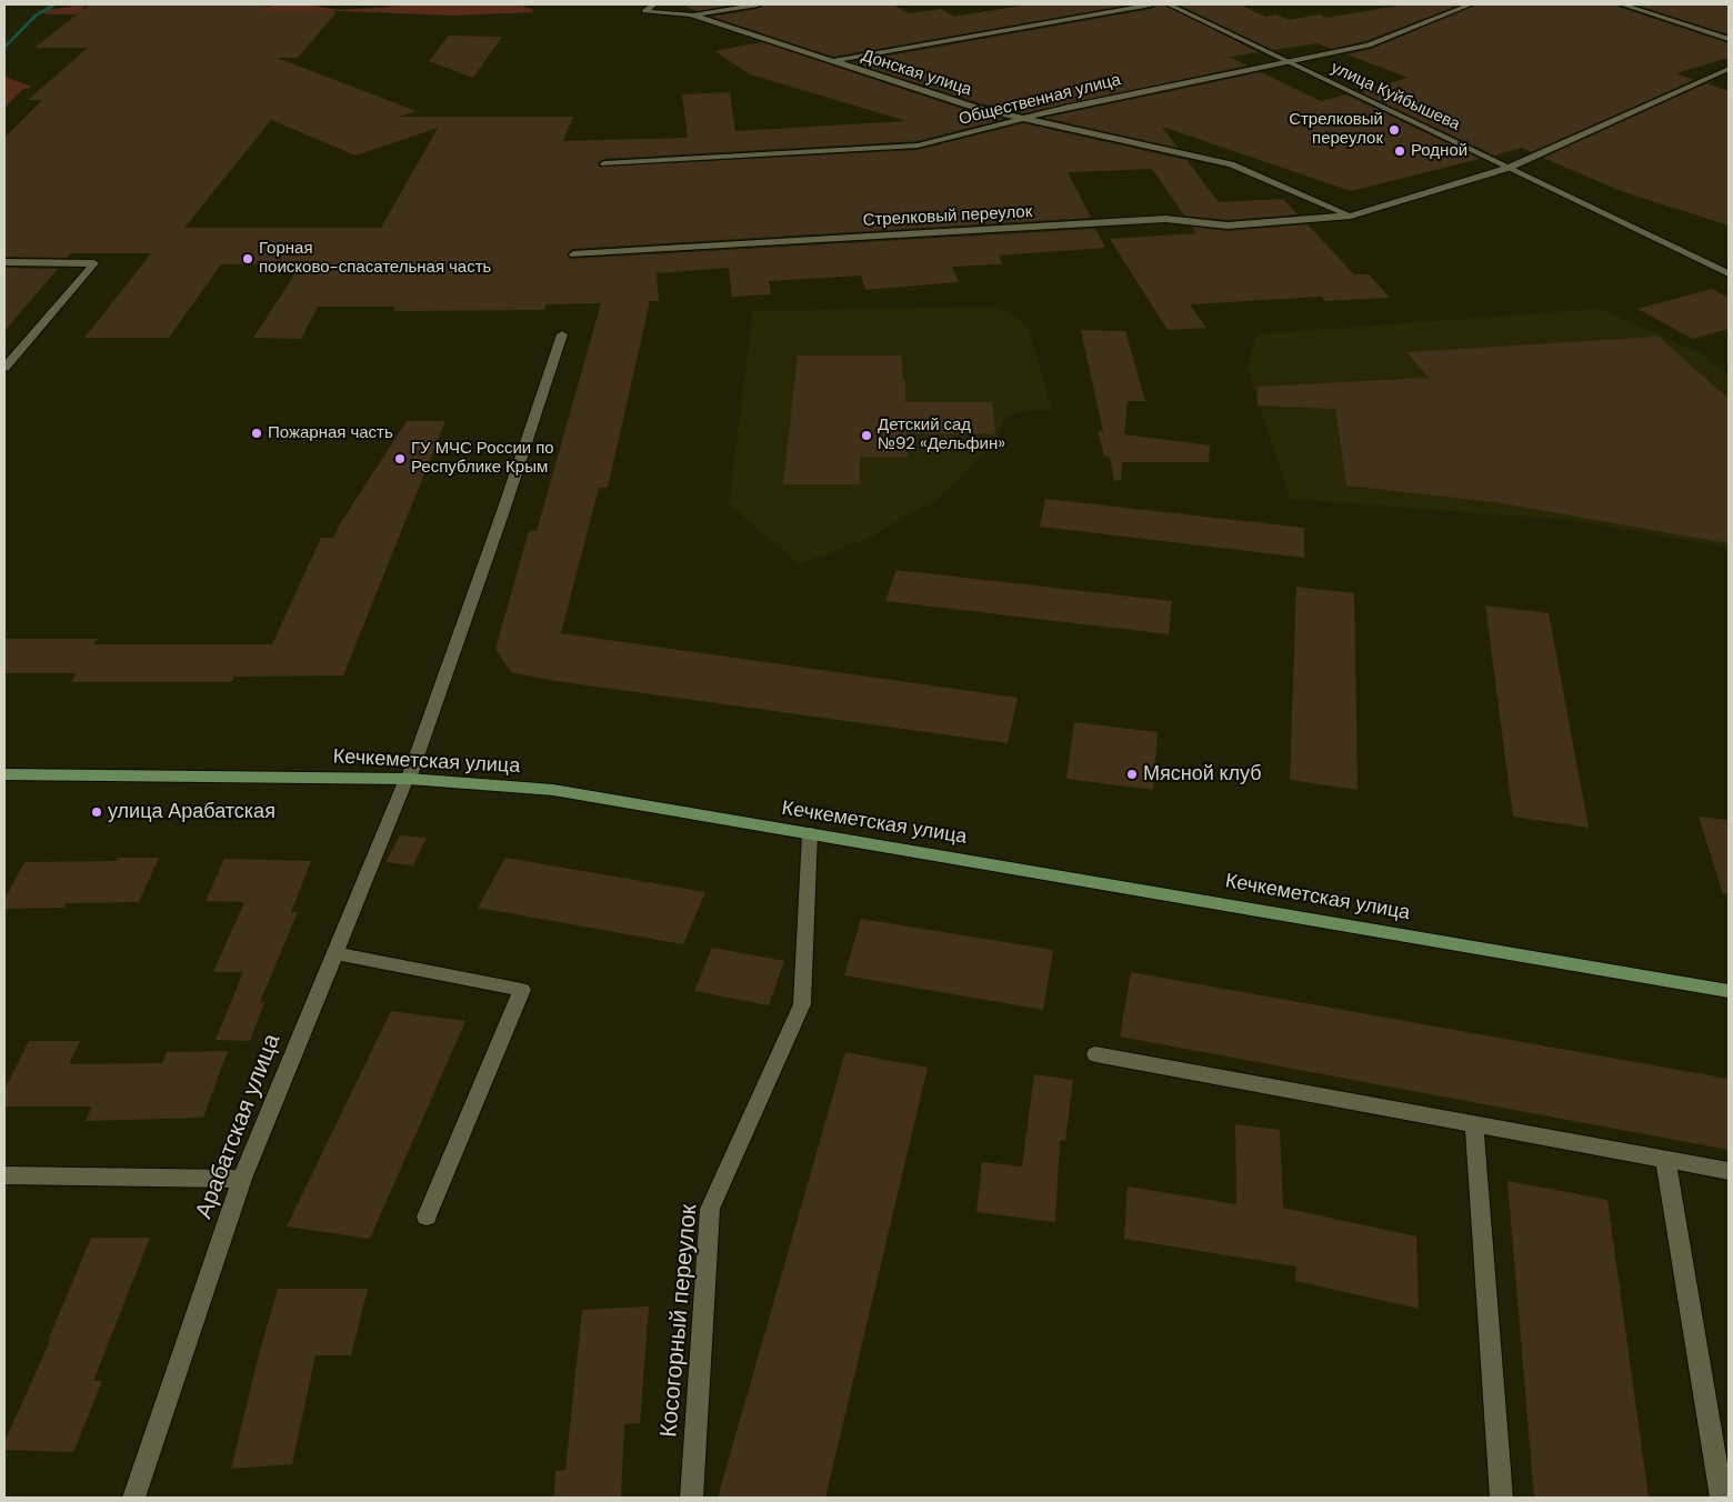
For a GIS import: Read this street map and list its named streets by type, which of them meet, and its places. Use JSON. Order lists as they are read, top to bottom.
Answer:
{
  "streets": {
    "main road": ["Кечкеметская улица"],
    "street": [
      "Донская улица",
      "улица Куйбышева",
      "Общественная улица",
      "Стрелковый переулок",
      "Арабатская улица",
      "Косогорный переулок"
    ]
  },
  "crossings": [
    ["Донская улица", "Общественная улица"],
    ["Донская улица", "Стрелковый переулок"],
    ["улица Куйбышева", "Общественная улица"],
    ["улица Куйбышева", "Стрелковый переулок"],
    ["Кечкеметская улица", "Арабатская улица"],
    ["Кечкеметская улица", "Косогорный переулок"]
  ],
  "places": [
    "Стрелковый переулок",
    "Родной",
    "Горная поисково-спасательная часть",
    "Пожарная часть",
    "Детский сад №92 «Дельфин»",
    "ГУ МЧС России по Республике Крым",
    "Мясной клуб",
    "улица Арабатская"
  ]
}
